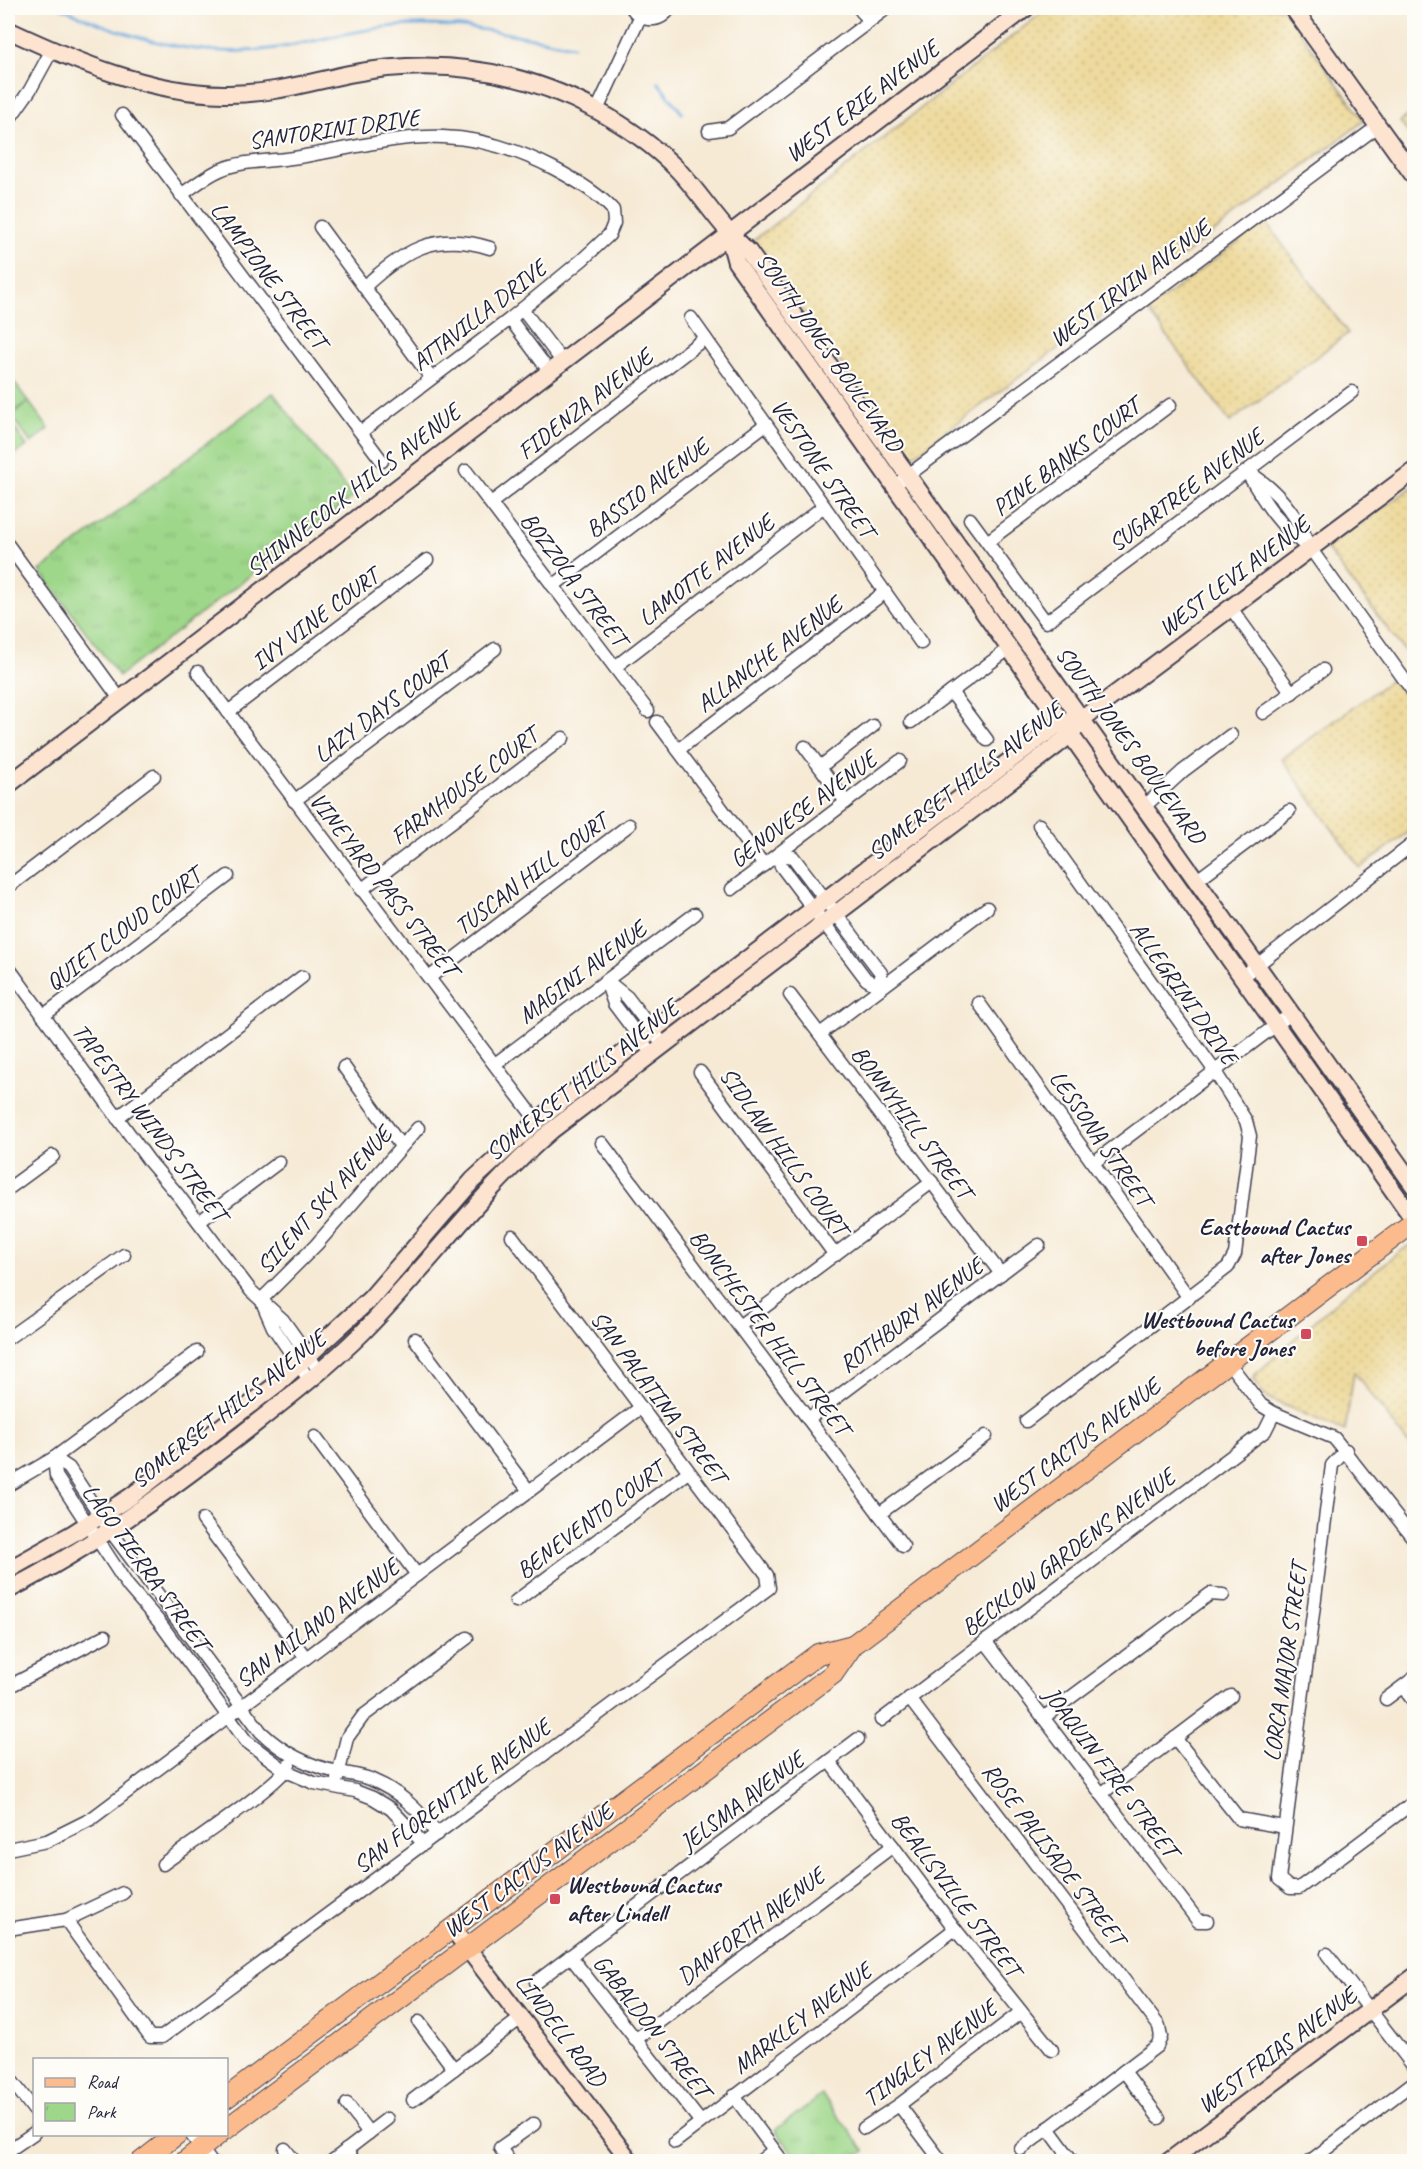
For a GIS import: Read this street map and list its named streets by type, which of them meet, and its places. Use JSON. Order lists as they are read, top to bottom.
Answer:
{
  "streets": {
    "main road": ["WEST CACTUS AVENUE"],
    "street": [
      "WEST ERIE AVENUE",
      "SANTORINI DRIVE",
      "LAMPIONE STREET",
      "WEST IRVIN AVENUE",
      "ATTAVILLA DRIVE",
      "SOUTH JONES BOULEVARD",
      "FIDENZA AVENUE",
      "PINE BANKS COURT",
      "VESTONE STREET",
      "BASSIO AVENUE",
      "SHINNECOCK HILLS AVENUE",
      "SUGARTREE AVENUE",
      "LAMOTTE AVENUE",
      "WEST LEVI AVENUE",
      "BOZZOLA STREET",
      "IVY VINE COURT",
      "ALLANCHE AVENUE",
      "LAZY DAYS COURT",
      "SOMERSET HILLS AVENUE",
      "FARMHOUSE COURT",
      "GENOVESE AVENUE",
      "TUSCAN HILL COURT",
      "VINEYARD PASS STREET",
      "QUIET CLOUD COURT",
      "MAGINI AVENUE",
      "ALLEGRINI DRIVE",
      "TAPESTRY WINDS STREET",
      "BONNYHILL STREET",
      "LESSONA STREET",
      "SIDLAW HILLS COURT",
      "SILENT SKY AVENUE",
      "ROTHBURY AVENUE",
      "BONCHESTER HILL STREET",
      "SAN PALATINA STREET",
      "BENEVENTO COURT",
      "BECKLOW GARDENS AVENUE",
      "LAGO TIERRA STREET",
      "SAN MILANO AVENUE",
      "LORCA MAJOR STREET",
      "JOAQUIN FIRE STREET",
      "SAN FLORENTINE AVENUE",
      "JELSMA AVENUE",
      "ROSE PALISADE STREET",
      "BEALLSVILLE STREET",
      "DANFORTH AVENUE",
      "MARKLEY AVENUE",
      "GABALDON STREET",
      "LINDELL ROAD",
      "WEST FRIAS AVENUE",
      "TINGLEY AVENUE"
    ]
  },
  "crossings": [
    ["WEST ERIE AVENUE", "SOUTH JONES BOULEVARD"],
    ["WEST ERIE AVENUE", "SHINNECOCK HILLS AVENUE"],
    ["SANTORINI DRIVE", "LAMPIONE STREET"],
    ["SANTORINI DRIVE", "ATTAVILLA DRIVE"],
    ["LAMPIONE STREET", "ATTAVILLA DRIVE"],
    ["WEST IRVIN AVENUE", "SOUTH JONES BOULEVARD"],
    ["SOUTH JONES BOULEVARD", "SHINNECOCK HILLS AVENUE"],
    ["SOUTH JONES BOULEVARD", "WEST LEVI AVENUE"],
    ["SOUTH JONES BOULEVARD", "SOMERSET HILLS AVENUE"],
    ["SOUTH JONES BOULEVARD", "WEST CACTUS AVENUE"],
    ["FIDENZA AVENUE", "VESTONE STREET"],
    ["FIDENZA AVENUE", "BOZZOLA STREET"],
    ["PINE BANKS COURT", "SUGARTREE AVENUE"],
    ["VESTONE STREET", "BASSIO AVENUE"],
    ["VESTONE STREET", "LAMOTTE AVENUE"],
    ["VESTONE STREET", "ALLANCHE AVENUE"],
    ["BASSIO AVENUE", "BOZZOLA STREET"],
    ["LAMOTTE AVENUE", "BOZZOLA STREET"],
    ["WEST LEVI AVENUE", "SOMERSET HILLS AVENUE"],
    ["IVY VINE COURT", "VINEYARD PASS STREET"],
    ["LAZY DAYS COURT", "VINEYARD PASS STREET"],
    ["SOMERSET HILLS AVENUE", "VINEYARD PASS STREET"],
    ["SOMERSET HILLS AVENUE", "TAPESTRY WINDS STREET"],
    ["SOMERSET HILLS AVENUE", "LAGO TIERRA STREET"],
    ["FARMHOUSE COURT", "VINEYARD PASS STREET"],
    ["TUSCAN HILL COURT", "VINEYARD PASS STREET"],
    ["VINEYARD PASS STREET", "MAGINI AVENUE"],
    ["QUIET CLOUD COURT", "TAPESTRY WINDS STREET"],
    ["ALLEGRINI DRIVE", "LESSONA STREET"],
    ["TAPESTRY WINDS STREET", "SILENT SKY AVENUE"],
    ["BONNYHILL STREET", "ROTHBURY AVENUE"],
    ["ROTHBURY AVENUE", "BONCHESTER HILL STREET"],
    ["SAN PALATINA STREET", "BENEVENTO COURT"],
    ["SAN PALATINA STREET", "SAN MILANO AVENUE"],
    ["SAN PALATINA STREET", "SAN FLORENTINE AVENUE"],
    ["WEST CACTUS AVENUE", "LINDELL ROAD"],
    ["BECKLOW GARDENS AVENUE", "JOAQUIN FIRE STREET"],
    ["BECKLOW GARDENS AVENUE", "ROSE PALISADE STREET"],
    ["LAGO TIERRA STREET", "SAN MILANO AVENUE"],
    ["LAGO TIERRA STREET", "SAN FLORENTINE AVENUE"],
    ["JELSMA AVENUE", "BEALLSVILLE STREET"],
    ["JELSMA AVENUE", "GABALDON STREET"],
    ["BEALLSVILLE STREET", "DANFORTH AVENUE"],
    ["BEALLSVILLE STREET", "MARKLEY AVENUE"],
    ["BEALLSVILLE STREET", "TINGLEY AVENUE"],
    ["DANFORTH AVENUE", "GABALDON STREET"],
    ["MARKLEY AVENUE", "GABALDON STREET"]
  ],
  "places": {
    "transit": ["Eastbound Cactus after Jones", "Westbound Cactus before Jones", "Westbound Cactus after Lindell"]
  },
  "legend": ["Road", "Park"]
}
